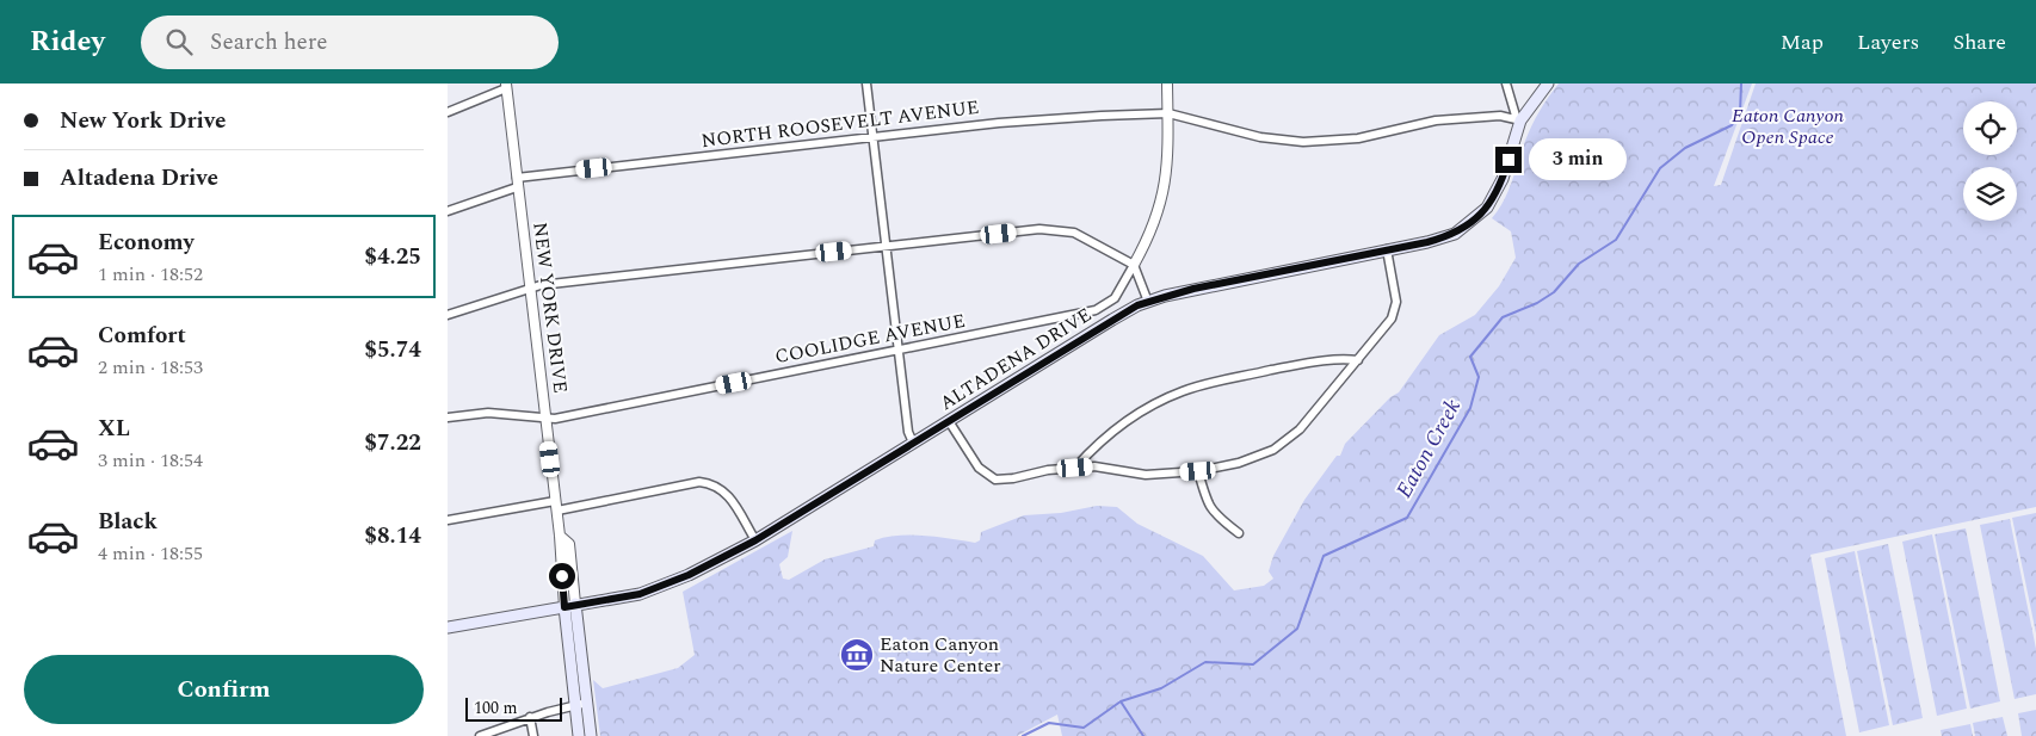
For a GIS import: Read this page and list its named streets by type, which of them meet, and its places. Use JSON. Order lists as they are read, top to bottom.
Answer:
{
  "streets": {
    "main road": ["NEW YORK DRIVE", "ALTADENA DRIVE"],
    "street": ["NORTH ROOSEVELT AVENUE", "COOLIDGE AVENUE"]
  },
  "crossings": [
    ["NORTH ROOSEVELT AVENUE", "NEW YORK DRIVE"],
    ["NORTH ROOSEVELT AVENUE", "ALTADENA DRIVE"],
    ["NEW YORK DRIVE", "COOLIDGE AVENUE"],
    ["NEW YORK DRIVE", "ALTADENA DRIVE"]
  ],
  "water": ["Eaton Creek"],
  "parks": ["Eaton Canyon Open Space"],
  "places": {
    "museum": ["Eaton Canyon Nature Center"]
  },
  "scale_bar": "100 m",
  "page": {
    "header": "Ridey",
    "search": "Search here",
    "nav": ["Map", "Layers", "Share"],
    "banner": ["New York Drive", "Altadena Drive"],
    "bubble": "3 min",
    "list": [
      {
        "name": "Economy",
        "note": "1 min · 18:52",
        "value": "$4.25"
      },
      {
        "name": "Comfort",
        "note": "2 min · 18:53",
        "value": "$5.74"
      },
      {
        "name": "XL",
        "note": "3 min · 18:54",
        "value": "$7.22"
      },
      {
        "name": "Black",
        "note": "4 min · 18:55",
        "value": "$8.14"
      }
    ],
    "buttons": "Confirm",
    "scale": "100 m"
  }
}
